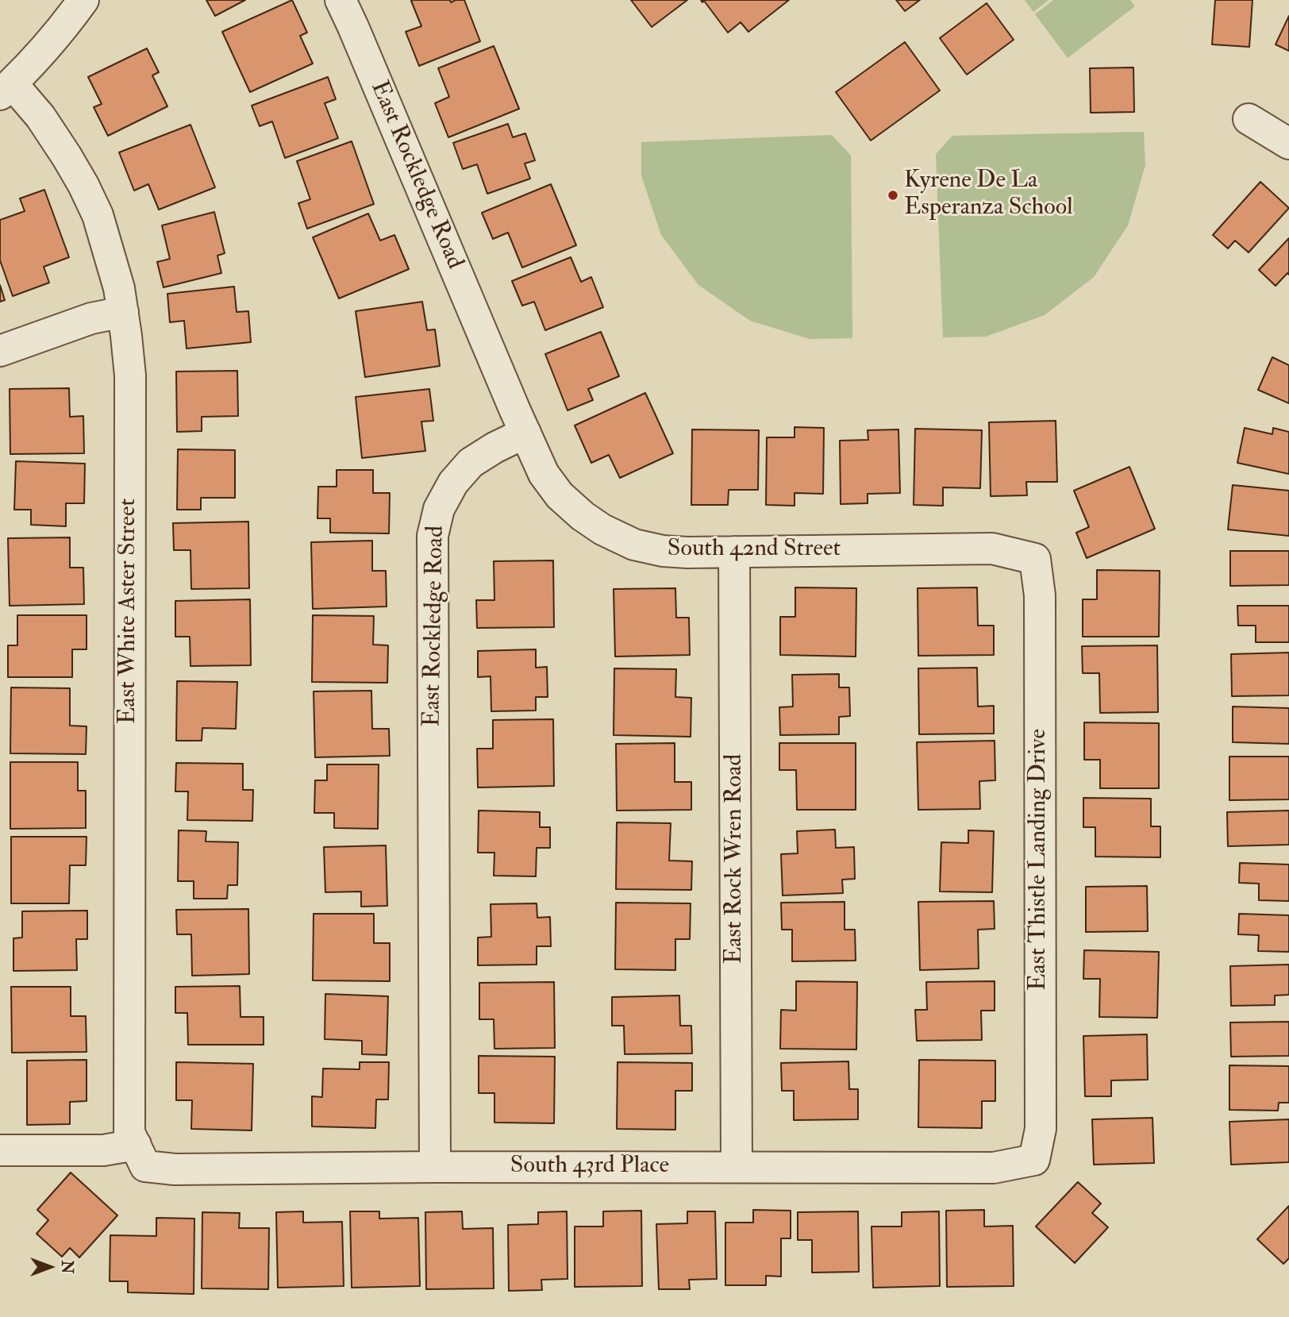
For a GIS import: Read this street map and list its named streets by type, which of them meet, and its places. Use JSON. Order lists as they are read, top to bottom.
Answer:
{
  "streets": {
    "street": [
      "East Rockledge Road",
      "South 42nd Street",
      "East White Aster Street",
      "East Rock Wren Road",
      "East Thistle Landing Drive",
      "South 43rd Place"
    ]
  },
  "crossings": [
    ["East Rockledge Road", "South 42nd Street"],
    ["East Rockledge Road", "South 43rd Place"],
    ["South 42nd Street", "East Rock Wren Road"],
    ["South 42nd Street", "East Thistle Landing Drive"],
    ["East White Aster Street", "South 43rd Place"],
    ["East Rock Wren Road", "South 43rd Place"],
    ["East Thistle Landing Drive", "South 43rd Place"]
  ],
  "places": ["Kyrene De La Esperanza School"],
  "north": "right"
}
